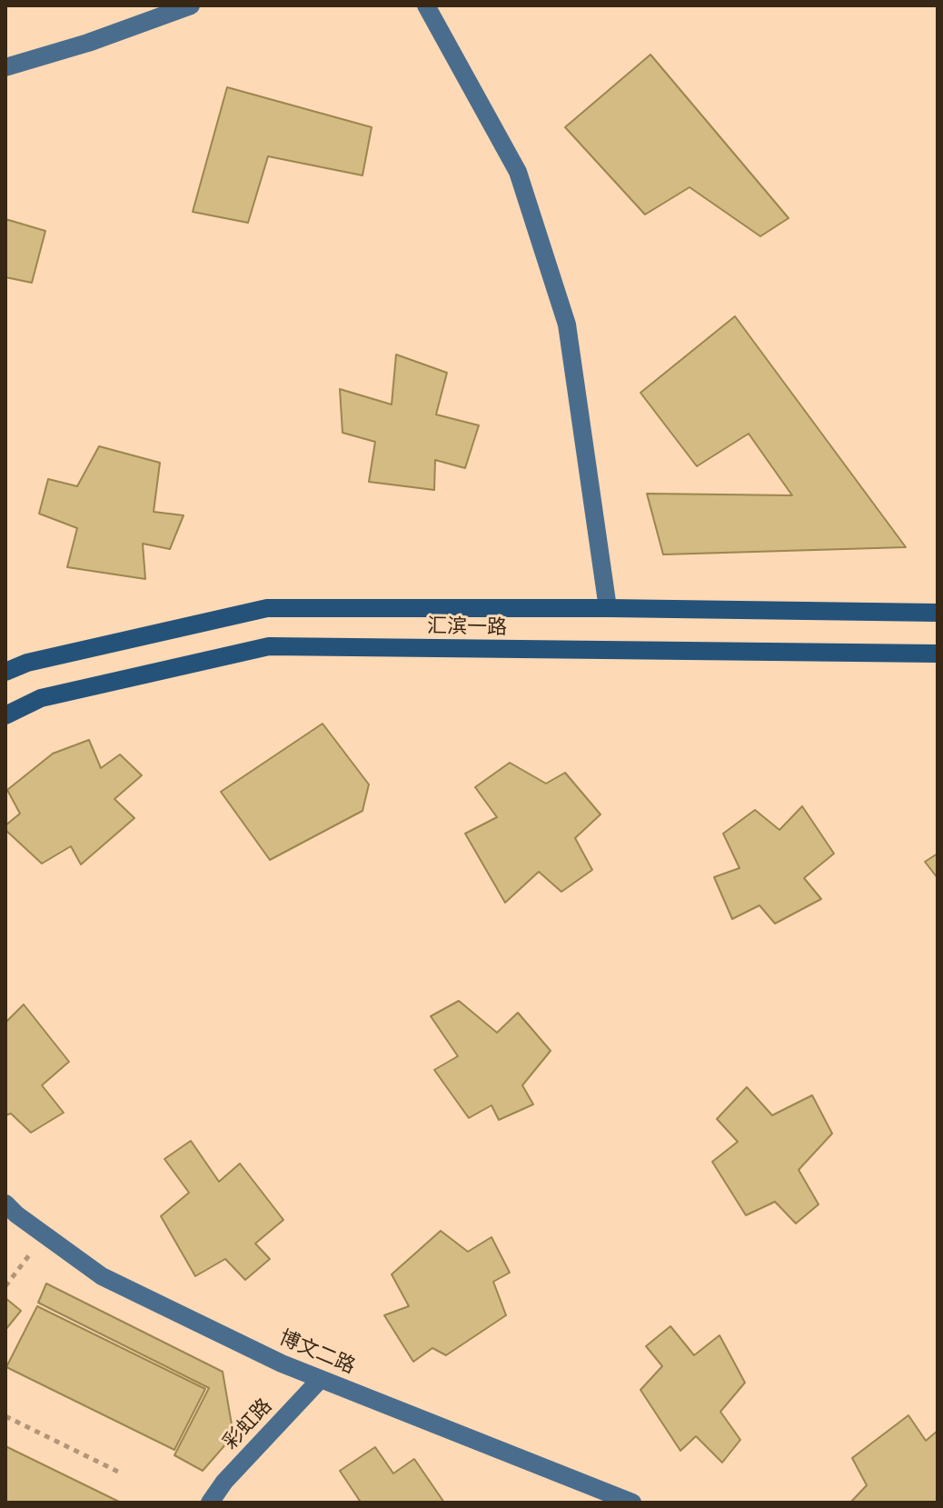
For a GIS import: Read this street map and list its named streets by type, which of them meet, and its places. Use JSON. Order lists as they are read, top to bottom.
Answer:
{
  "streets": {
    "main road": ["汇滨一路"],
    "street": ["博文二路", "彩虹路"]
  },
  "crossings": [
    ["博文二路", "彩虹路"]
  ]
}
